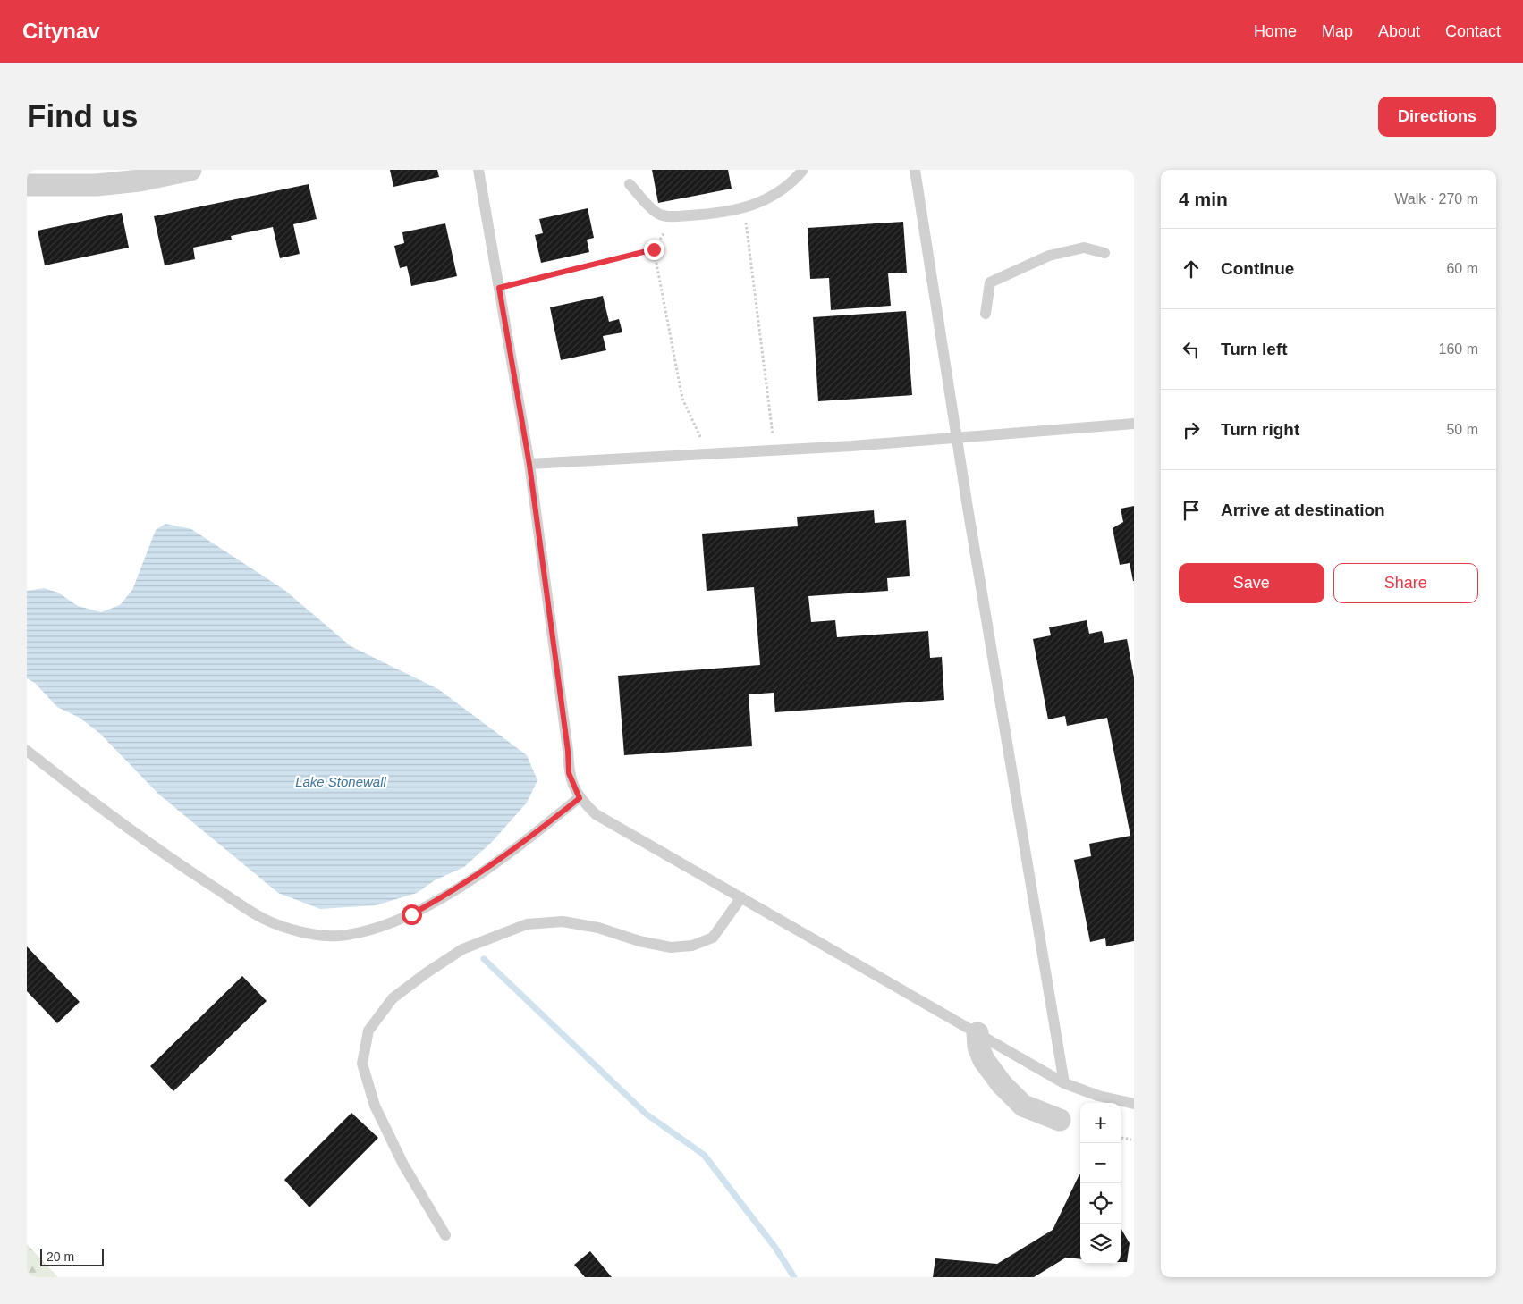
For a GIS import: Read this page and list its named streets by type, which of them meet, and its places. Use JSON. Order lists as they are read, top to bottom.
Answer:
{
  "water": ["Lake Stonewall"],
  "scale_bar": "20 m",
  "page": {
    "header": "Citynav",
    "nav": [
      "Home",
      "Map",
      "About",
      "Contact"
    ],
    "buttons": [
      "Directions",
      ["Save", "Share"]
    ],
    "title": "Find us",
    "heading": ["4 min", "Walk · 270 m"],
    "list": [
      ["Continue", "60 m"],
      ["Turn left", "160 m"],
      ["Turn right", "50 m"],
      "Arrive at destination"
    ],
    "map_buttons": ["+", "−"],
    "scale": "20 m"
  }
}
